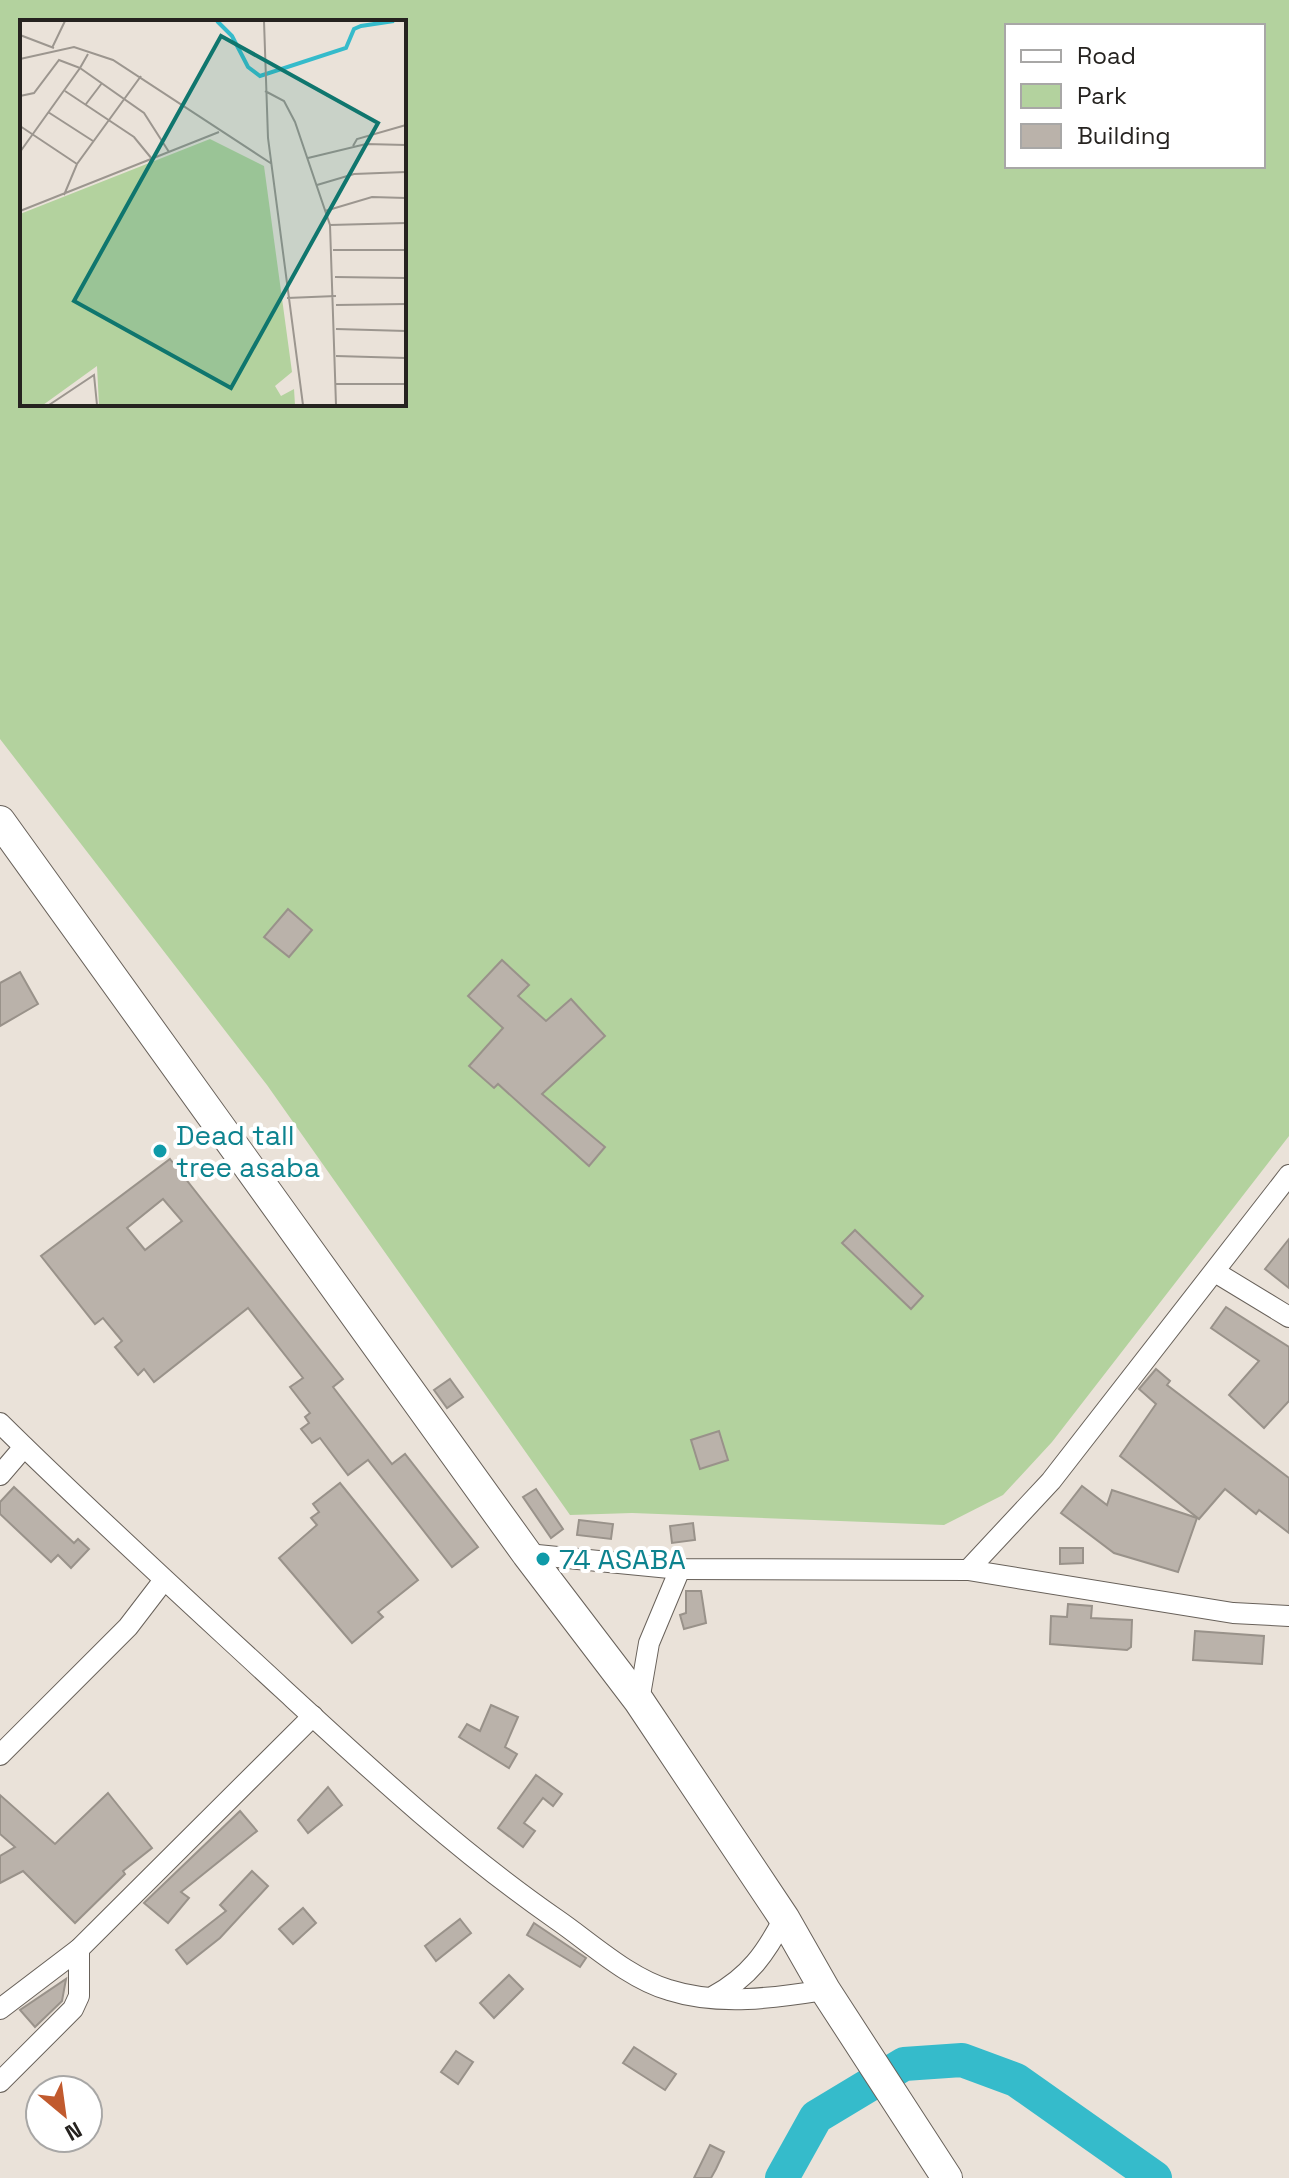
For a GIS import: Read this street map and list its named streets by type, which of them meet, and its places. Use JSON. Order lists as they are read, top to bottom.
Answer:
{
  "places": ["Dead tall tree asaba", "74 ASABA"],
  "legend": ["Road", "Park", "Building"],
  "north": "bottom right"
}
